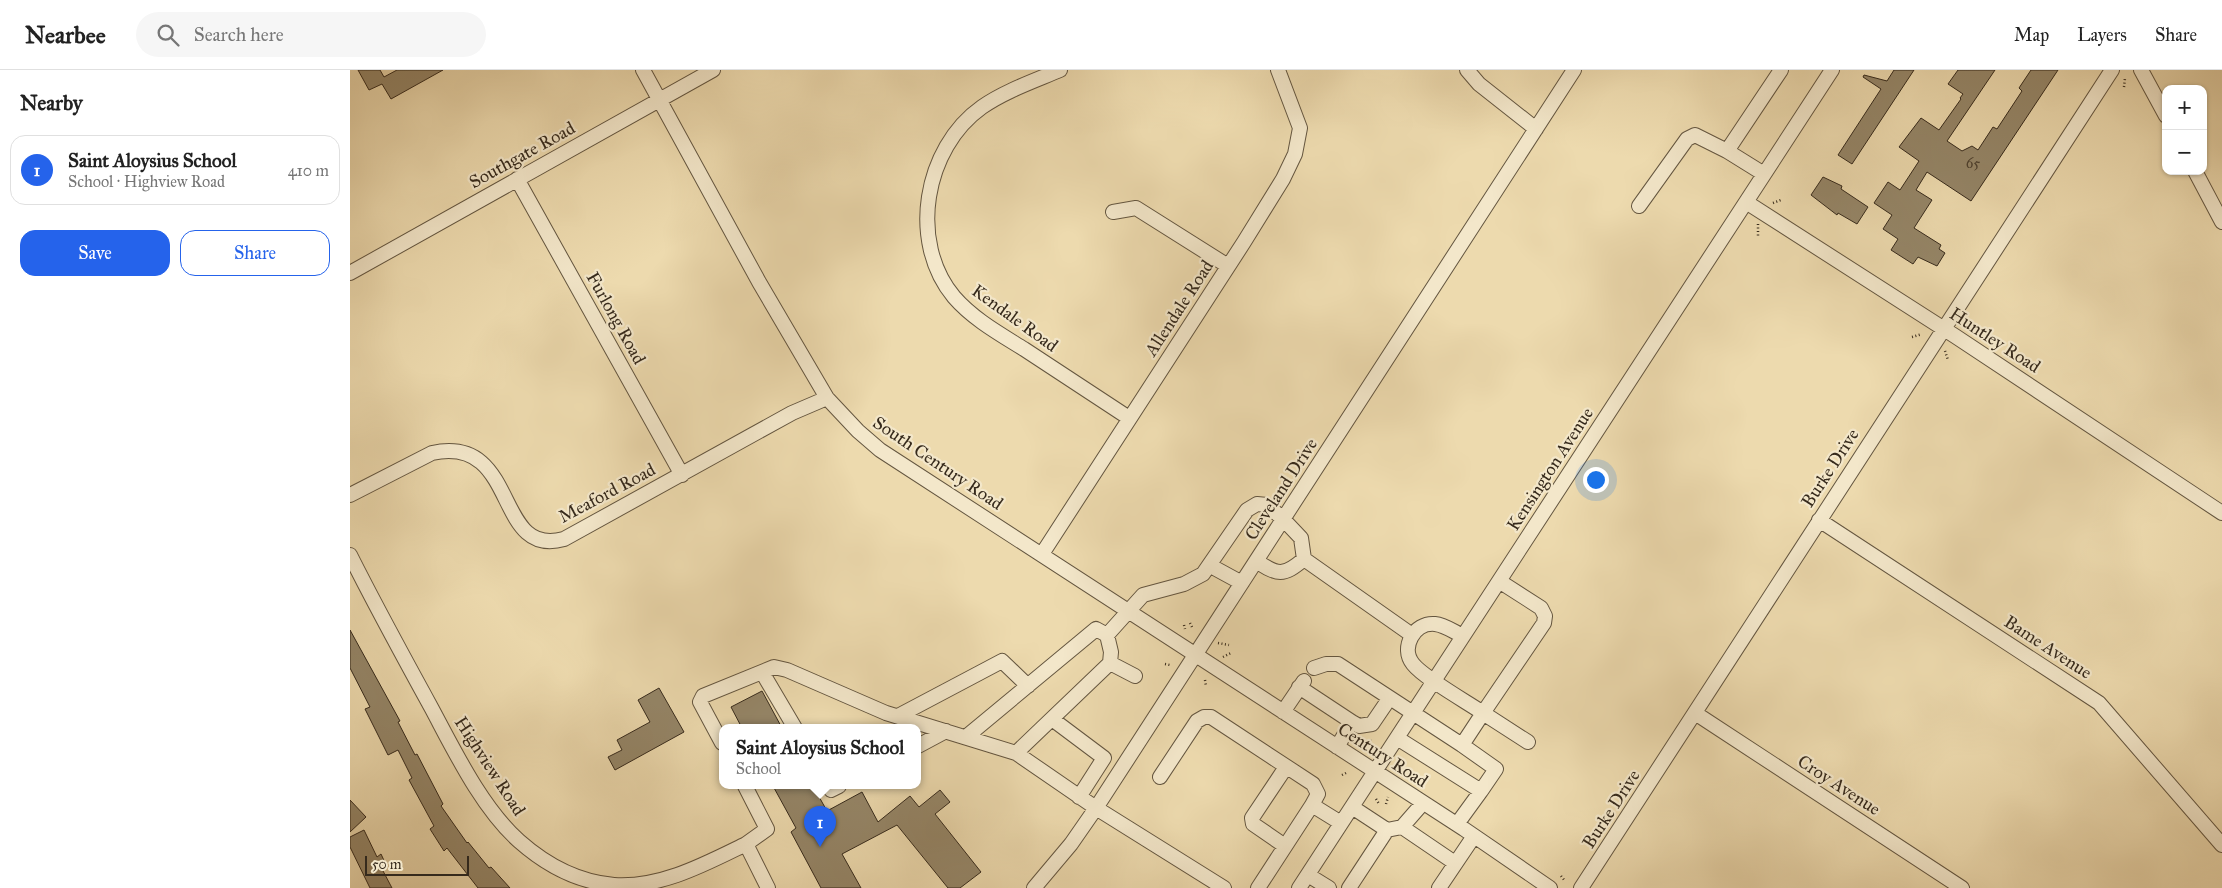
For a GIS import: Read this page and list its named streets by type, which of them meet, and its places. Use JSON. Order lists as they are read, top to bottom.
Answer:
{
  "streets": {
    "street": [
      "Southgate Road",
      "Allendale Road",
      "Furlong Road",
      "Kendale Road",
      "Huntley Road",
      "South Century Road",
      "Burke Drive",
      "Kensington Avenue",
      "Cleveland Drive",
      "Meaford Road",
      "Bame Avenue",
      "Century Road",
      "Highview Road",
      "Croy Avenue"
    ]
  },
  "crossings": [
    ["Southgate Road", "Furlong Road"],
    ["Southgate Road", "South Century Road"],
    ["Allendale Road", "Kendale Road"],
    ["Allendale Road", "South Century Road"],
    ["Furlong Road", "Meaford Road"],
    ["Huntley Road", "Burke Drive"],
    ["Huntley Road", "Kensington Avenue"],
    ["South Century Road", "Cleveland Drive"],
    ["South Century Road", "Meaford Road"],
    ["South Century Road", "Century Road"],
    ["Burke Drive", "Bame Avenue"],
    ["Burke Drive", "Croy Avenue"],
    ["Kensington Avenue", "Century Road"],
    ["Cleveland Drive", "Century Road"]
  ],
  "house_numbers": ["65"],
  "scale_bar": "50 m",
  "page": {
    "header": "Nearbee",
    "search": "Search here",
    "nav": ["Map", "Layers", "Share"],
    "heading": "Nearby",
    "map_buttons": ["+", "−"],
    "list": [
      {
        "mark": "1",
        "name": "Saint Aloysius School",
        "note": "School · Highview Road",
        "value": "410 m"
      }
    ],
    "buttons": ["Save", "Share"],
    "popup": ["Saint Aloysius School", "School"],
    "pins": "1",
    "scale": "50 m"
  }
}
